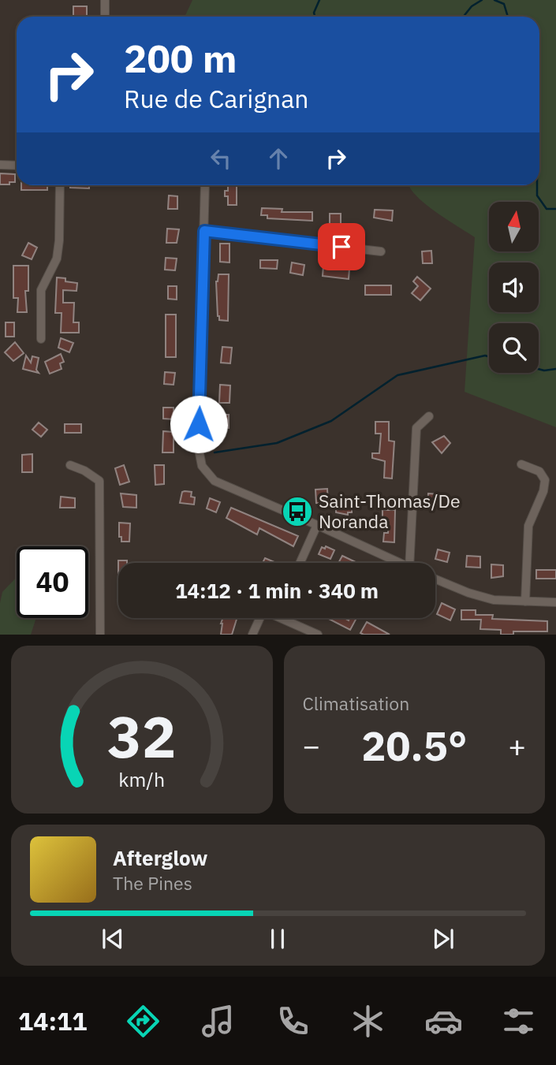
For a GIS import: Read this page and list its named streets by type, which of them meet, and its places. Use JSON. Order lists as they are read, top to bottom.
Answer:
{
  "places": {
    "bus stop": ["Saint-Thomas/De Noranda"]
  },
  "north": "top",
  "page": {
    "turn": ["200 m", "Rue de Carignan"],
    "limit": "40",
    "trip": "14:12 · 1 min · 340 m",
    "tile": "Climatisation",
    "heat": ["−", "20.5°", "+"],
    "song": ["Afterglow", "The Pines"],
    "tabs": "14:11",
    "gauge": ["32", "km/h"]
  }
}
